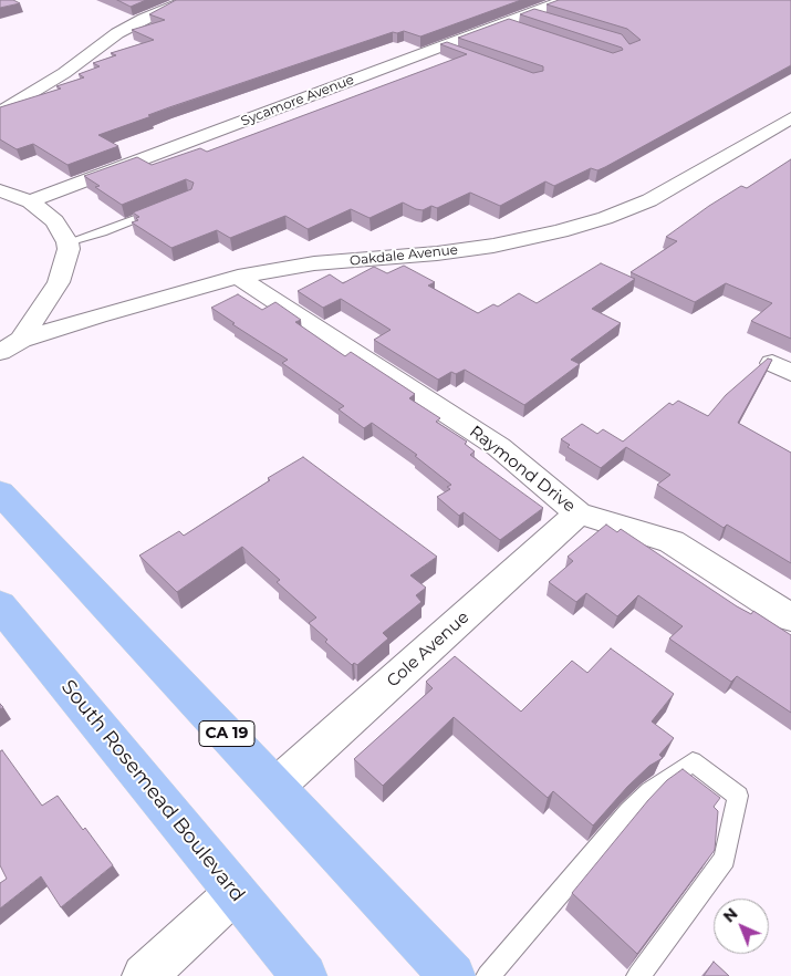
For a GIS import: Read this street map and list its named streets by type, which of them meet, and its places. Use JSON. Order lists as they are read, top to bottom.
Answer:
{
  "streets": {
    "main road": ["CA 19", "South Rosemead Boulevard"],
    "street": [
      "Sycamore Avenue",
      "Oakdale Avenue",
      "Raymond Drive",
      "Cole Avenue"
    ]
  },
  "crossings": [
    ["Oakdale Avenue", "Raymond Drive"],
    ["Raymond Drive", "Cole Avenue"],
    ["Cole Avenue", "CA 19"]
  ],
  "north": "top left"
}
